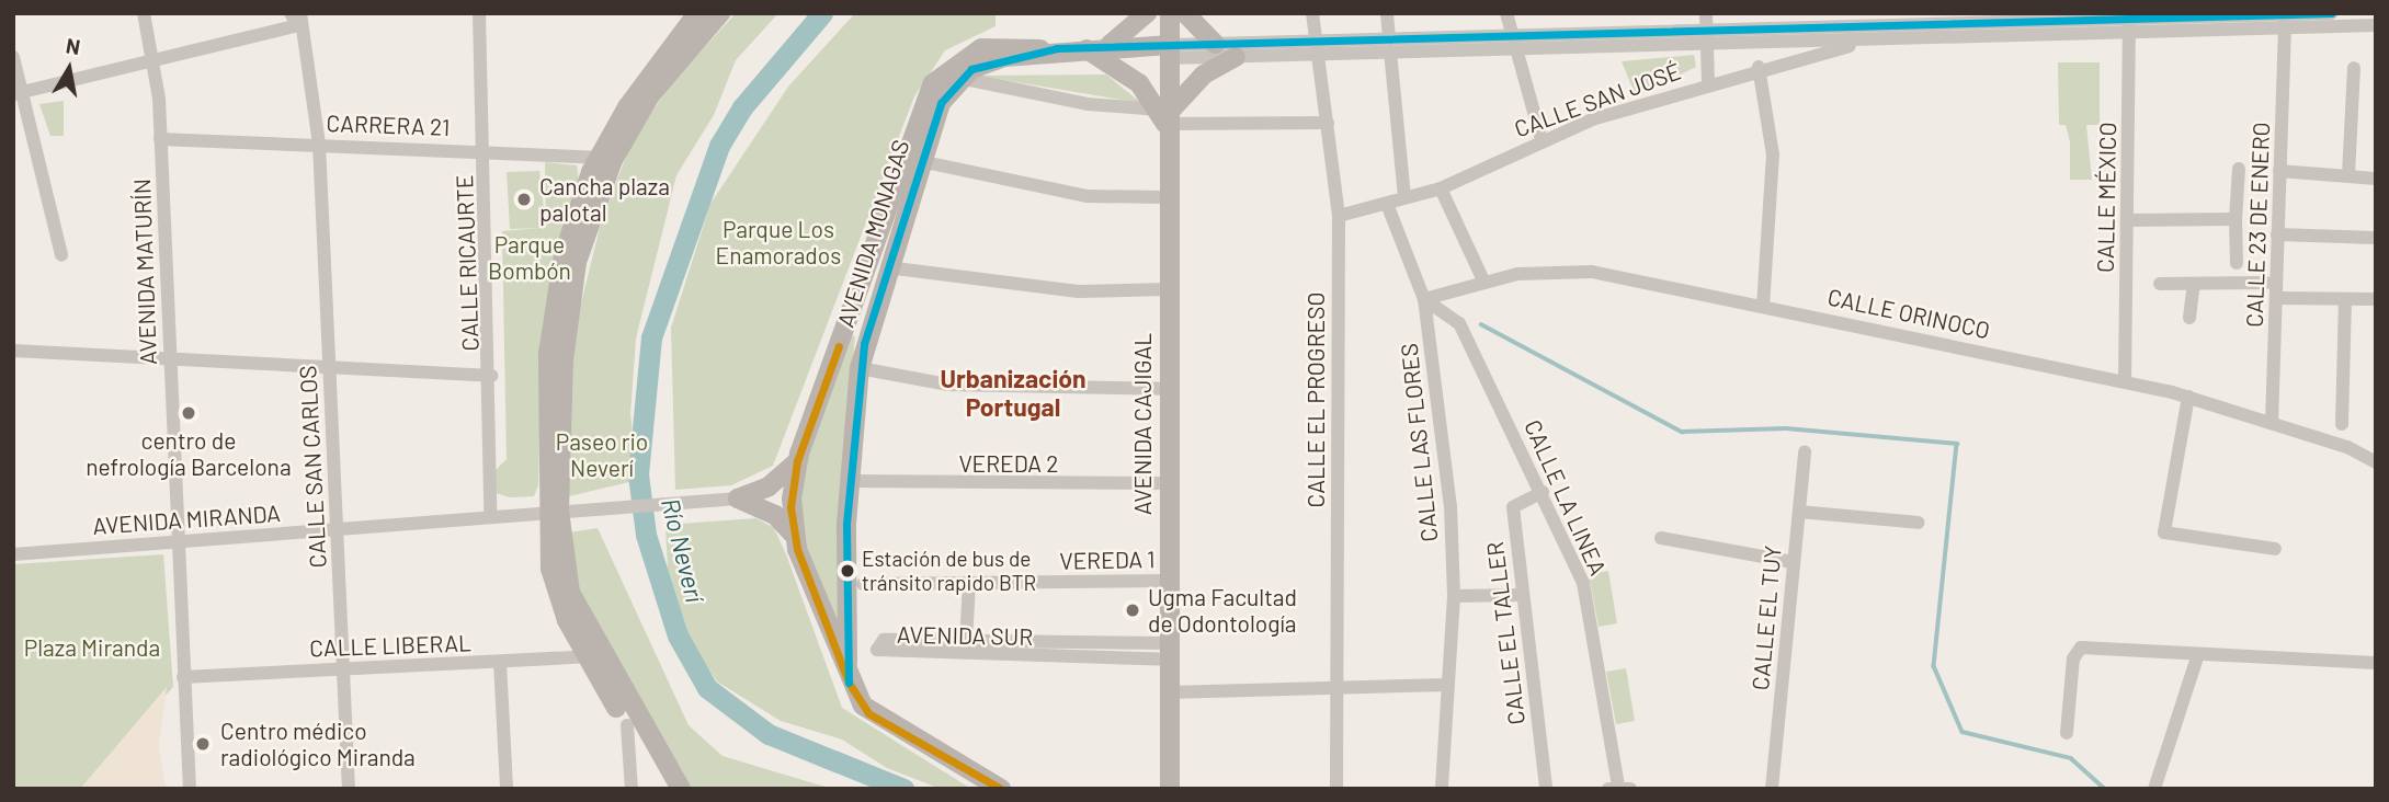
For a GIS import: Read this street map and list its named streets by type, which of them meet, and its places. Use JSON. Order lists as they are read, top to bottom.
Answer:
{
  "streets": {
    "main road": ["AVENIDA MONAGAS", "AVENIDA CAJIGAL"],
    "street": [
      "CALLE SAN JOSÉ",
      "CARRERA 21",
      "CALLE MÉXICO",
      "CALLE 23 DE ENERO",
      "CALLE RICAURTE",
      "AVENIDA MATURÍN",
      "CALLE ORINOCO",
      "CALLE EL PROGRESO",
      "CALLE LAS FLORES",
      "VEREDA 2",
      "CALLE SAN CARLOS",
      "CALLE LA LINEA",
      "AVENIDA MIRANDA",
      "VEREDA 1",
      "CALLE EL TUY",
      "CALLE EL TALLER",
      "AVENIDA SUR",
      "CALLE LIBERAL"
    ]
  },
  "crossings": [
    ["CALLE SAN JOSÉ", "CALLE EL PROGRESO"],
    ["CALLE SAN JOSÉ", "CALLE LAS FLORES"],
    ["CARRERA 21", "CALLE RICAURTE"],
    ["CARRERA 21", "AVENIDA MATURÍN"],
    ["CARRERA 21", "CALLE SAN CARLOS"],
    ["CALLE MÉXICO", "CALLE ORINOCO"],
    ["CALLE 23 DE ENERO", "CALLE ORINOCO"],
    ["AVENIDA MONAGAS", "AVENIDA CAJIGAL"],
    ["AVENIDA MONAGAS", "VEREDA 2"],
    ["CALLE RICAURTE", "AVENIDA MIRANDA"],
    ["AVENIDA MATURÍN", "AVENIDA MIRANDA"],
    ["AVENIDA MATURÍN", "CALLE LIBERAL"],
    ["CALLE ORINOCO", "CALLE LAS FLORES"],
    ["CALLE ORINOCO", "CALLE LA LINEA"],
    ["AVENIDA CAJIGAL", "VEREDA 2"],
    ["AVENIDA CAJIGAL", "VEREDA 1"],
    ["AVENIDA CAJIGAL", "AVENIDA SUR"],
    ["CALLE LAS FLORES", "CALLE LA LINEA"],
    ["CALLE SAN CARLOS", "AVENIDA MIRANDA"],
    ["CALLE SAN CARLOS", "CALLE LIBERAL"],
    ["CALLE LA LINEA", "CALLE EL TALLER"]
  ],
  "districts": ["Urbanización Portugal"],
  "water": ["Río Neverí"],
  "parks": [
    "Parque Los Enamorados",
    "Parque Bombón",
    "Paseo rio Neverí",
    "Plaza Miranda"
  ],
  "places": [
    "Cancha plaza palotal",
    "centro de nefrología Barcelona",
    "Estación de bus de tránsito rapido BTR",
    "Ugma Facultad de Odontología",
    "Centro médico radiológico Miranda"
  ],
  "north": "top"
}
